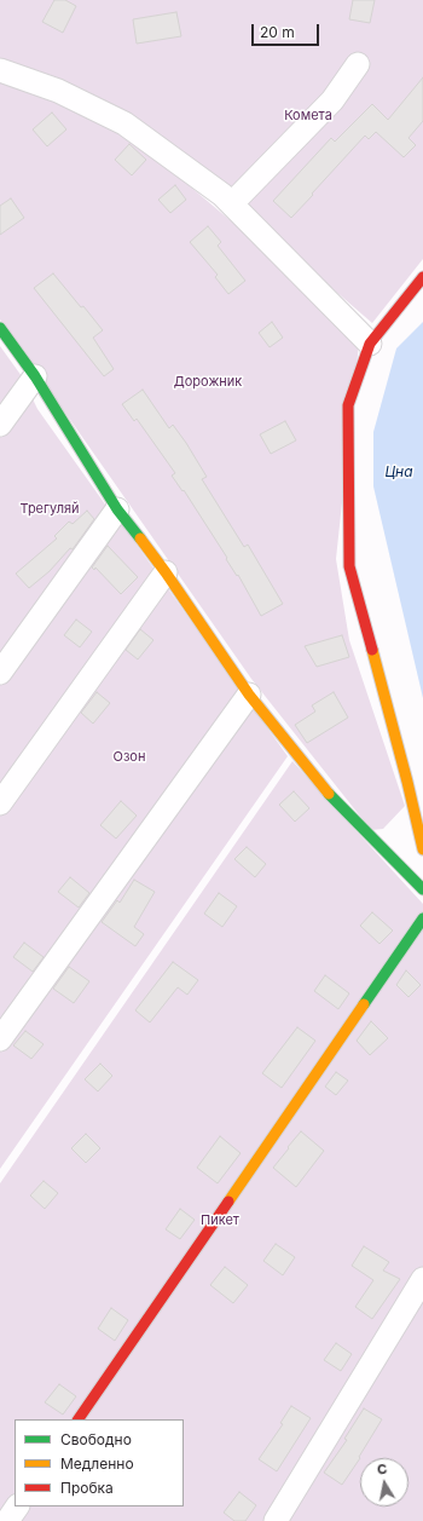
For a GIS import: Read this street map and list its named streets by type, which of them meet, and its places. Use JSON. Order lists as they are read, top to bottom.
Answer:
{
  "water": ["Цна"],
  "parks": [
    "Комета",
    "Дорожник",
    "Трегуляй",
    "Озон",
    "Пикет"
  ],
  "legend": ["Свободно", "Медленно", "Пробка"],
  "scale_bar": "20 m",
  "north": "top"
}
